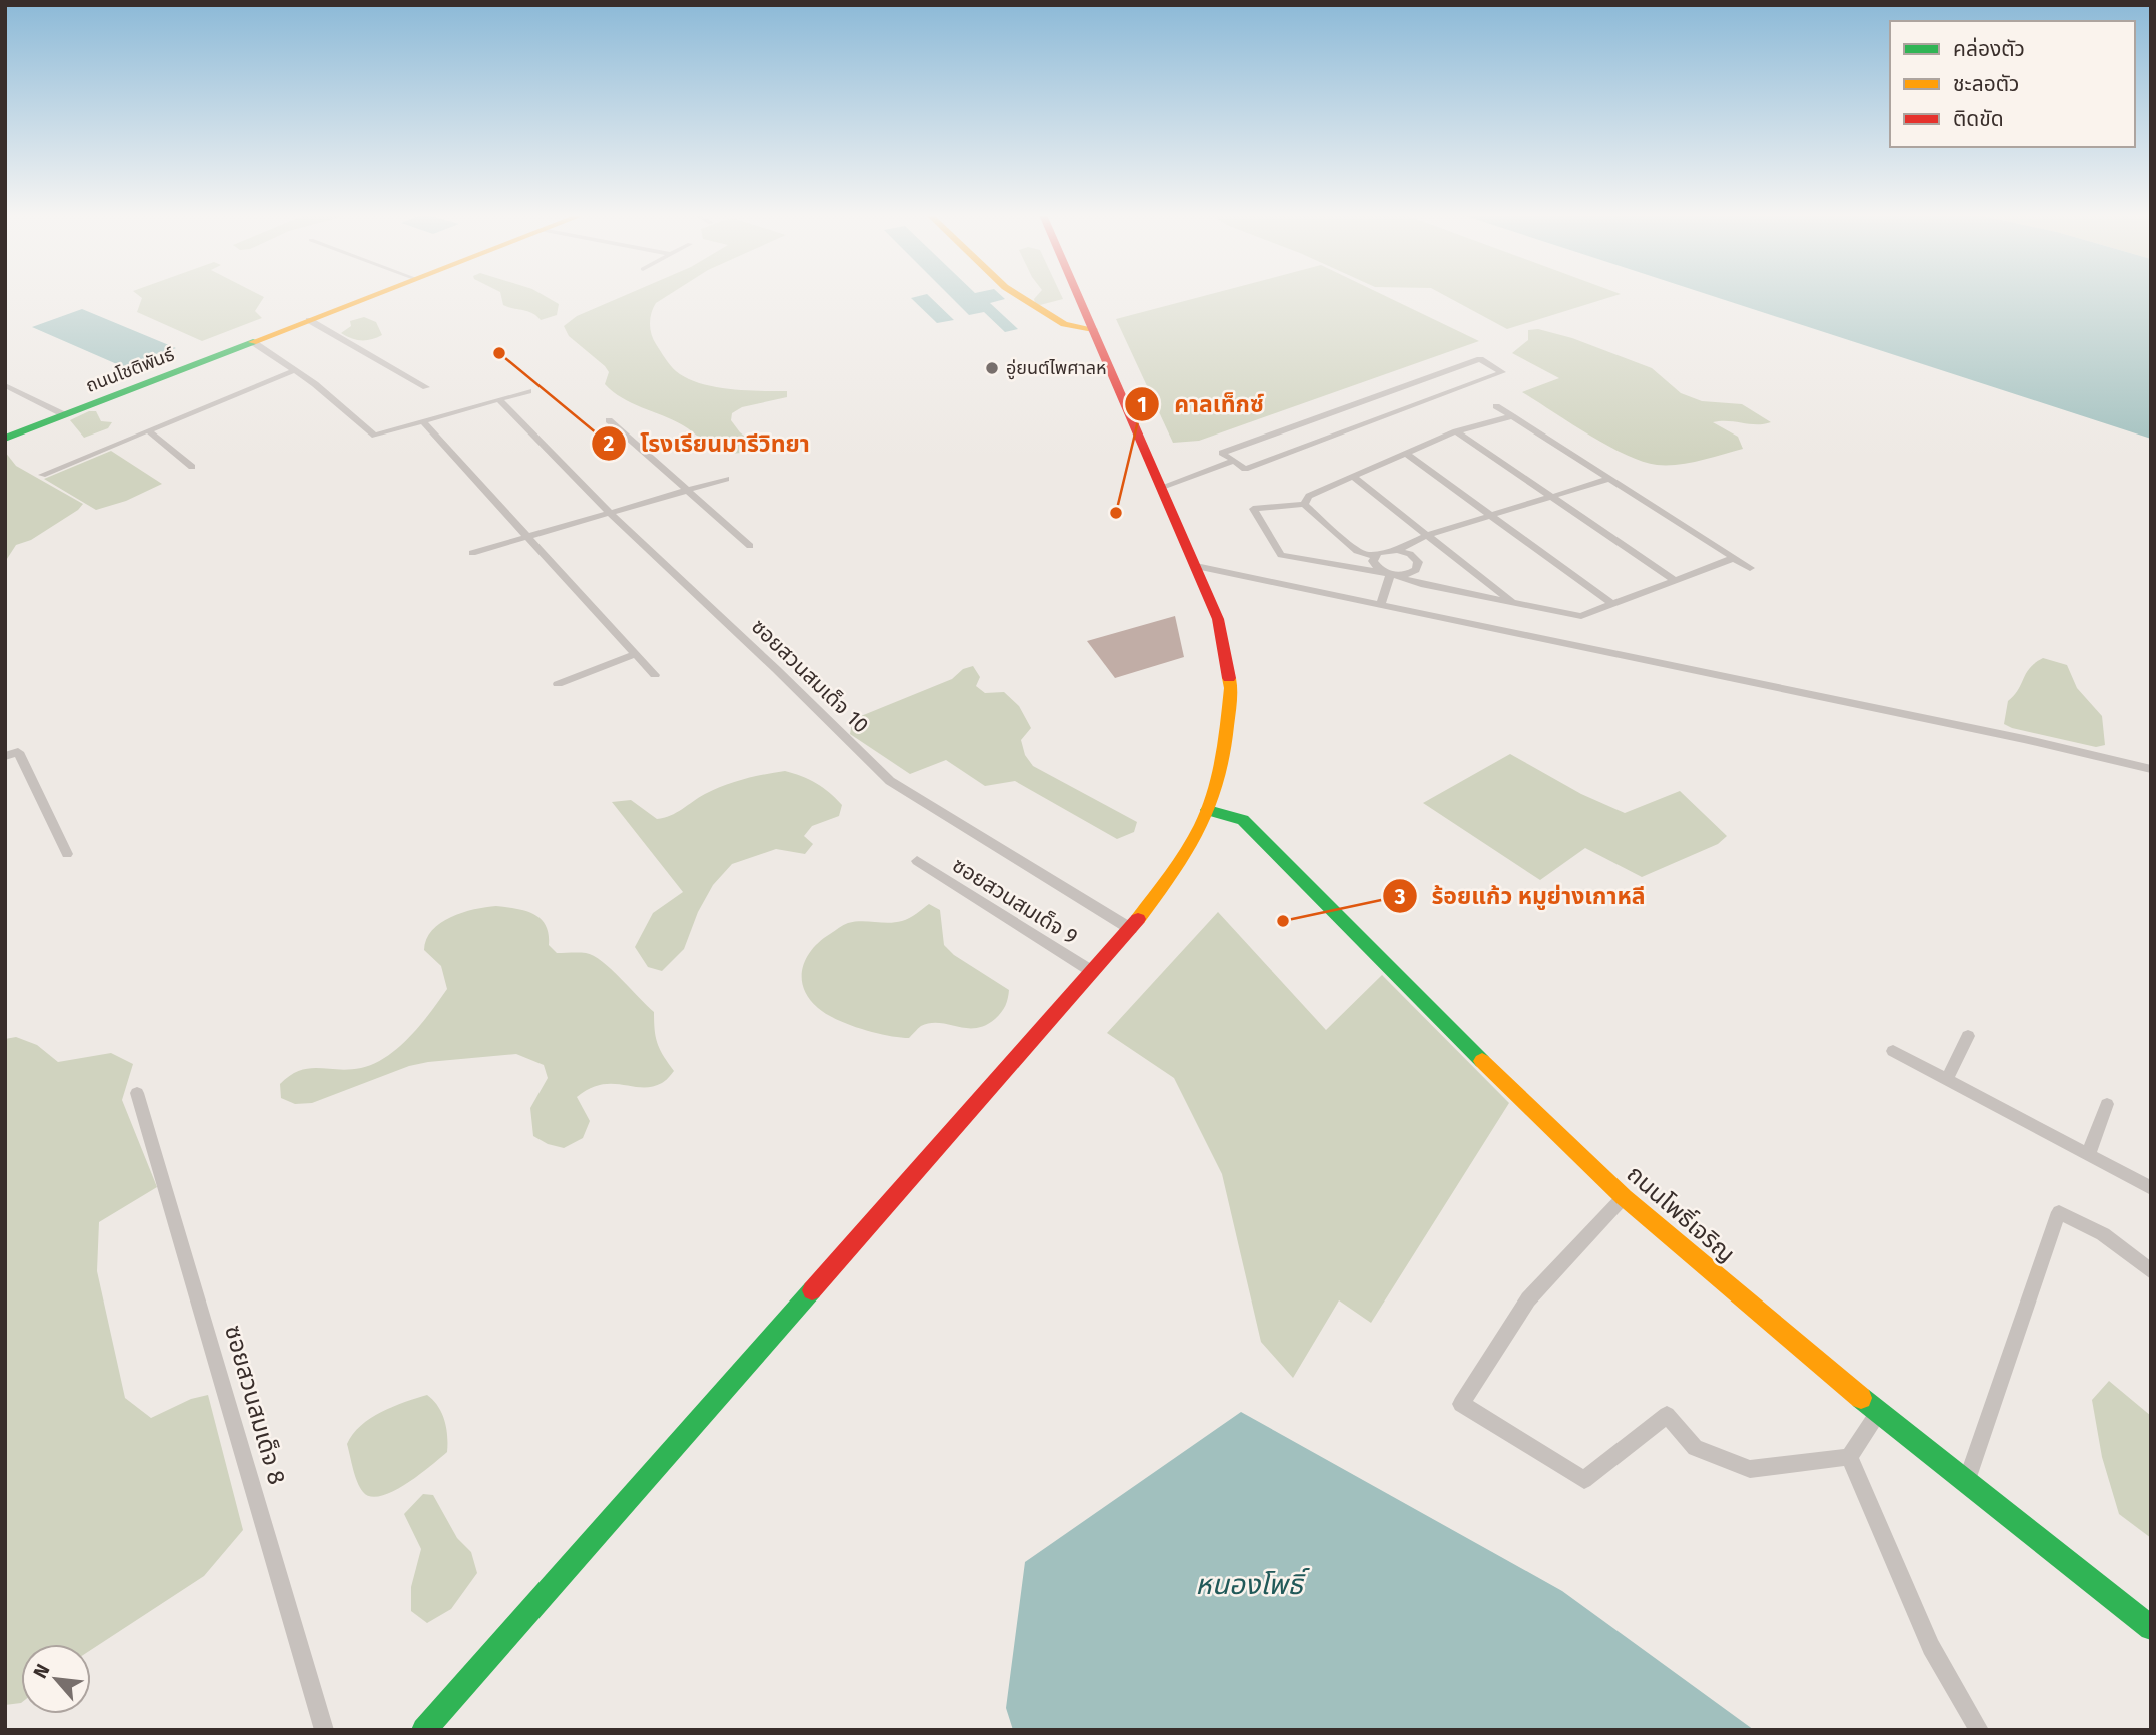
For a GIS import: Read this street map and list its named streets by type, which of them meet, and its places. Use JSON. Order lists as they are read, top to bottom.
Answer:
{
  "streets": {
    "main road": ["ถนนโชติพันธ์", "ถนนโพธิ์เจริญ"],
    "street": ["ซอยสวนสมเด็จ 10", "ซอยสวนสมเด็จ 9", "ซอยสวนสมเด็จ 8"]
  },
  "water": ["หนองโพธิ์"],
  "places": [
    "โรงเรียนมารีวิทยา",
    "อู่ยนต์ไพศาลห",
    "คาลเท็กซ์",
    "ร้อยแก้ว หมูย่างเกาหลี"
  ],
  "legend": ["คล่องตัว", "ชะลอตัว", "ติดขัด"],
  "north": "top left"
}
